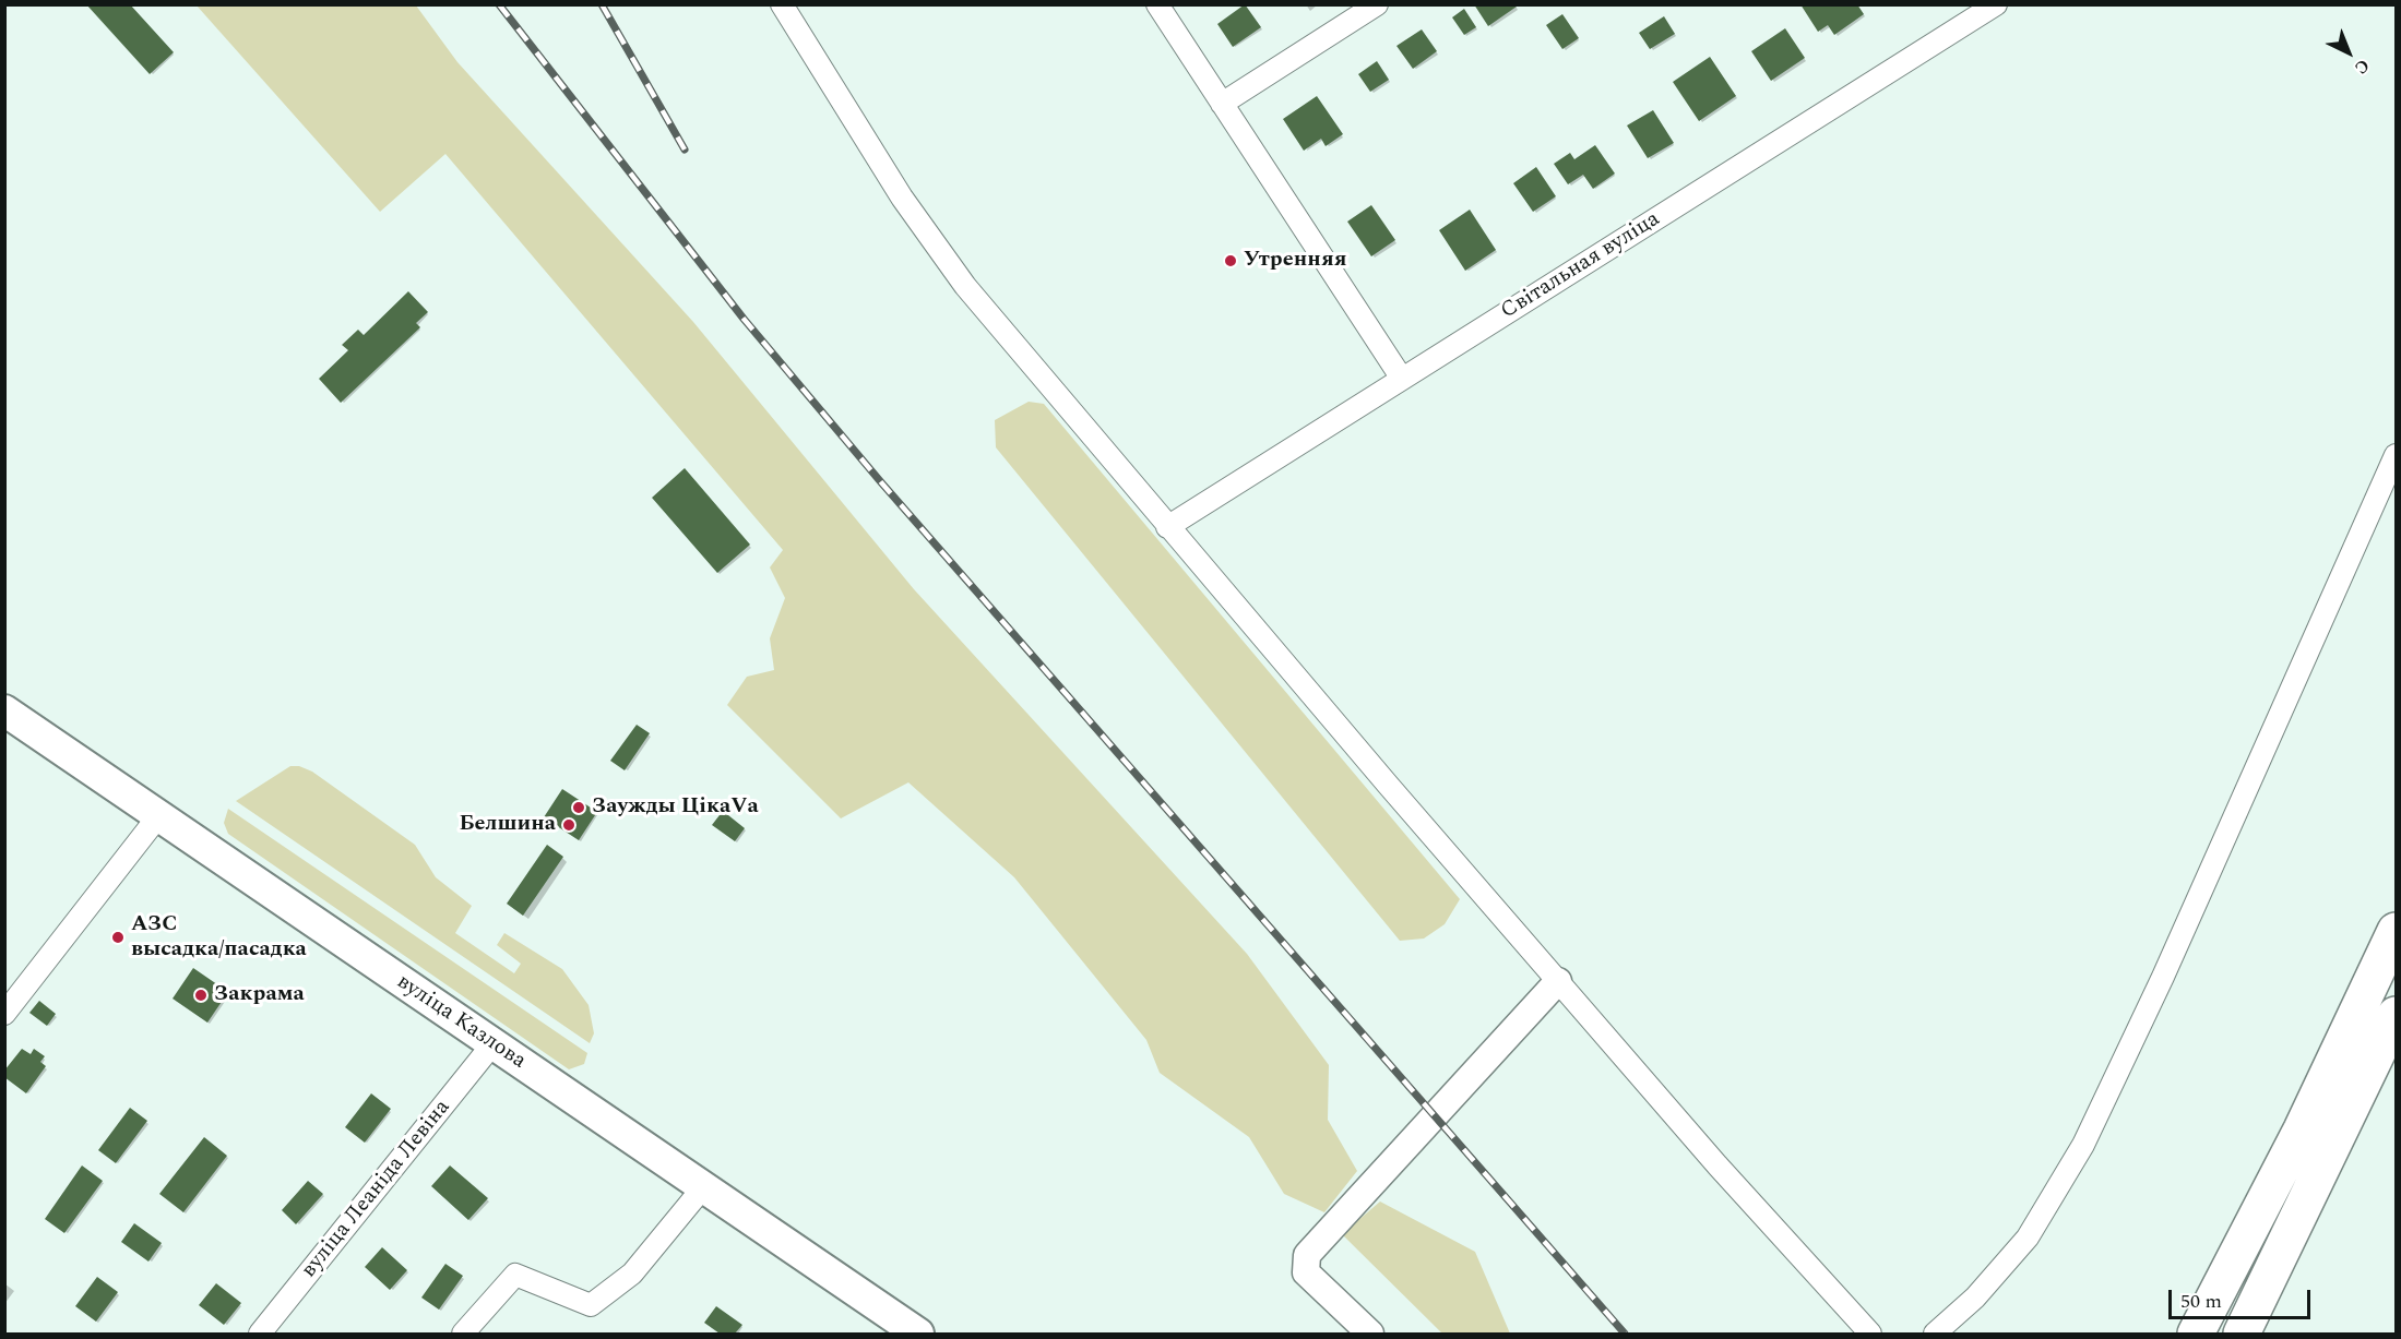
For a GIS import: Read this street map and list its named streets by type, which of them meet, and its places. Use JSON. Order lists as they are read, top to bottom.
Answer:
{
  "streets": {
    "main road": ["вуліца Казлова"],
    "street": ["Світальная вуліца", "вуліца Леаніда Левіна"]
  },
  "crossings": [
    ["вуліца Казлова", "вуліца Леаніда Левіна"]
  ],
  "places": [
    "Утренняя",
    "Заужды ЦікаVа",
    "Белшина",
    "АЗС высадка/пасадка",
    "Закрама"
  ],
  "scale_bar": "50 m",
  "north": "bottom right"
}
